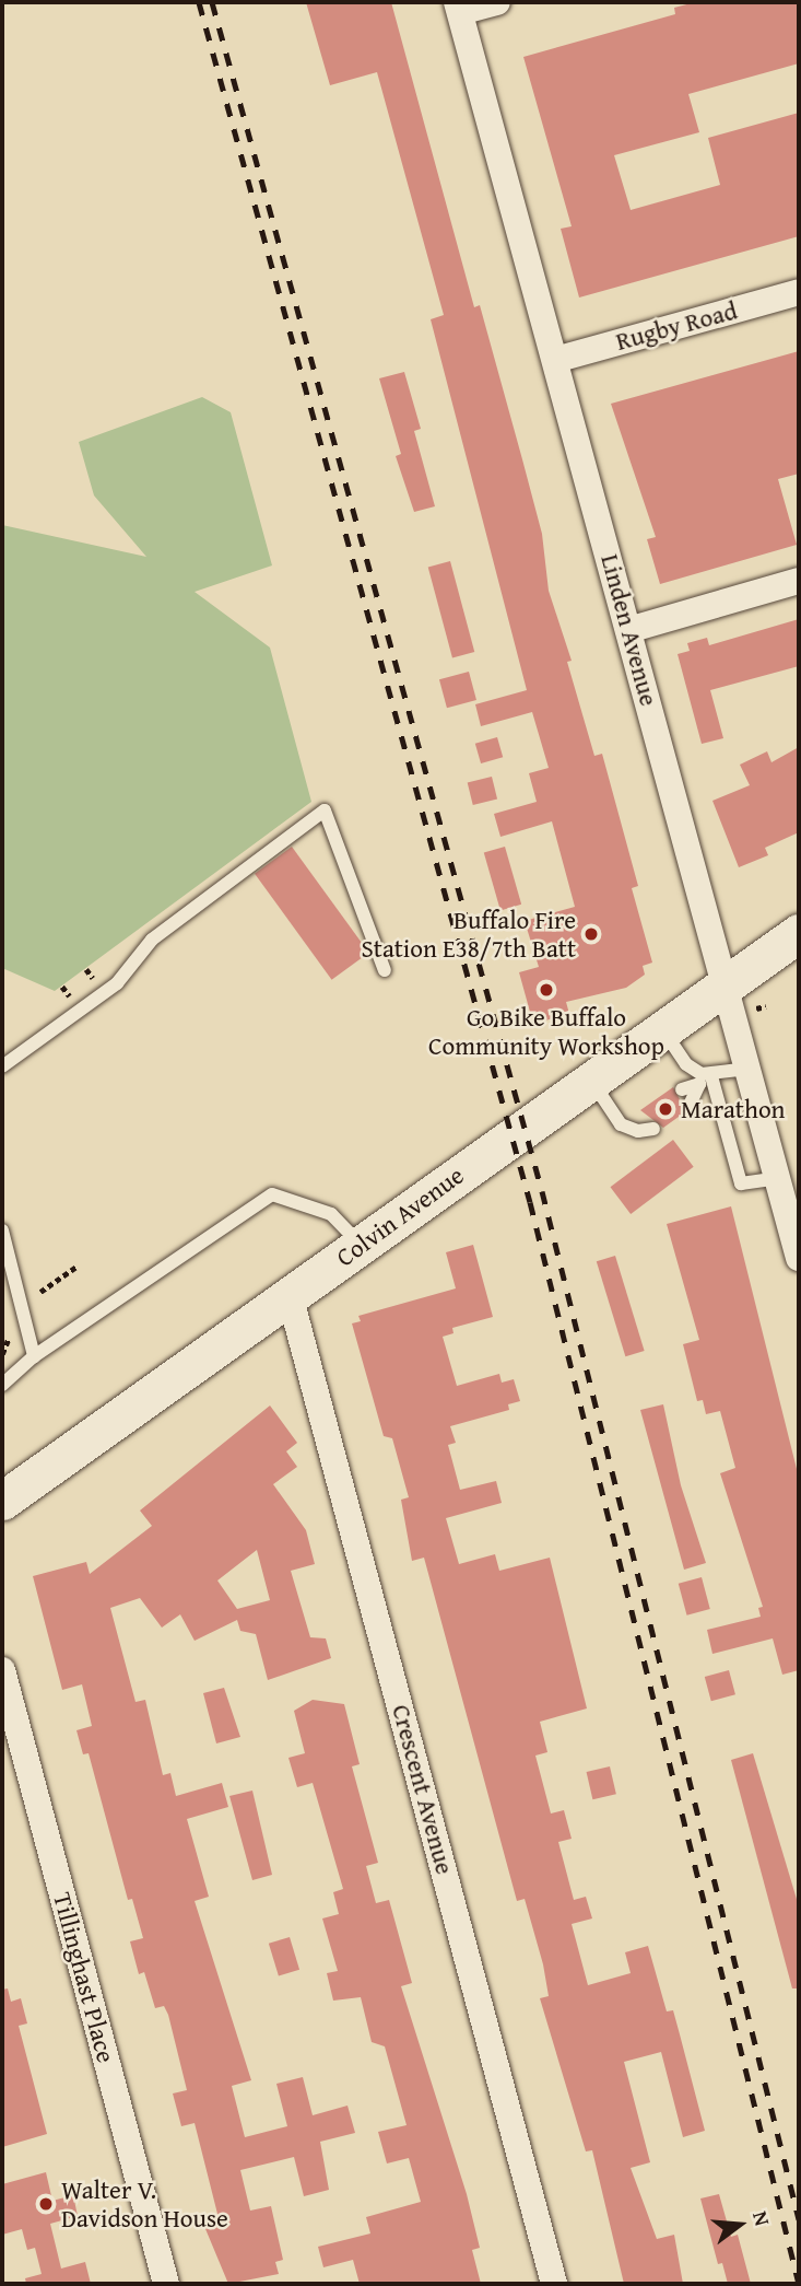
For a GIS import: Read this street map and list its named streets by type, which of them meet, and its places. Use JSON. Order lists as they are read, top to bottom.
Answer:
{
  "streets": {
    "street": [
      "Rugby Road",
      "Linden Avenue",
      "Colvin Avenue",
      "Crescent Avenue",
      "Tillinghast Place"
    ]
  },
  "crossings": [
    ["Rugby Road", "Linden Avenue"],
    ["Linden Avenue", "Colvin Avenue"],
    ["Colvin Avenue", "Crescent Avenue"]
  ],
  "places": [
    "Buffalo Fire Station E38/7th Batt",
    "Go Bike Buffalo Community Workshop",
    "Marathon",
    "Walter V. Davidson House"
  ],
  "north": "right"
}
